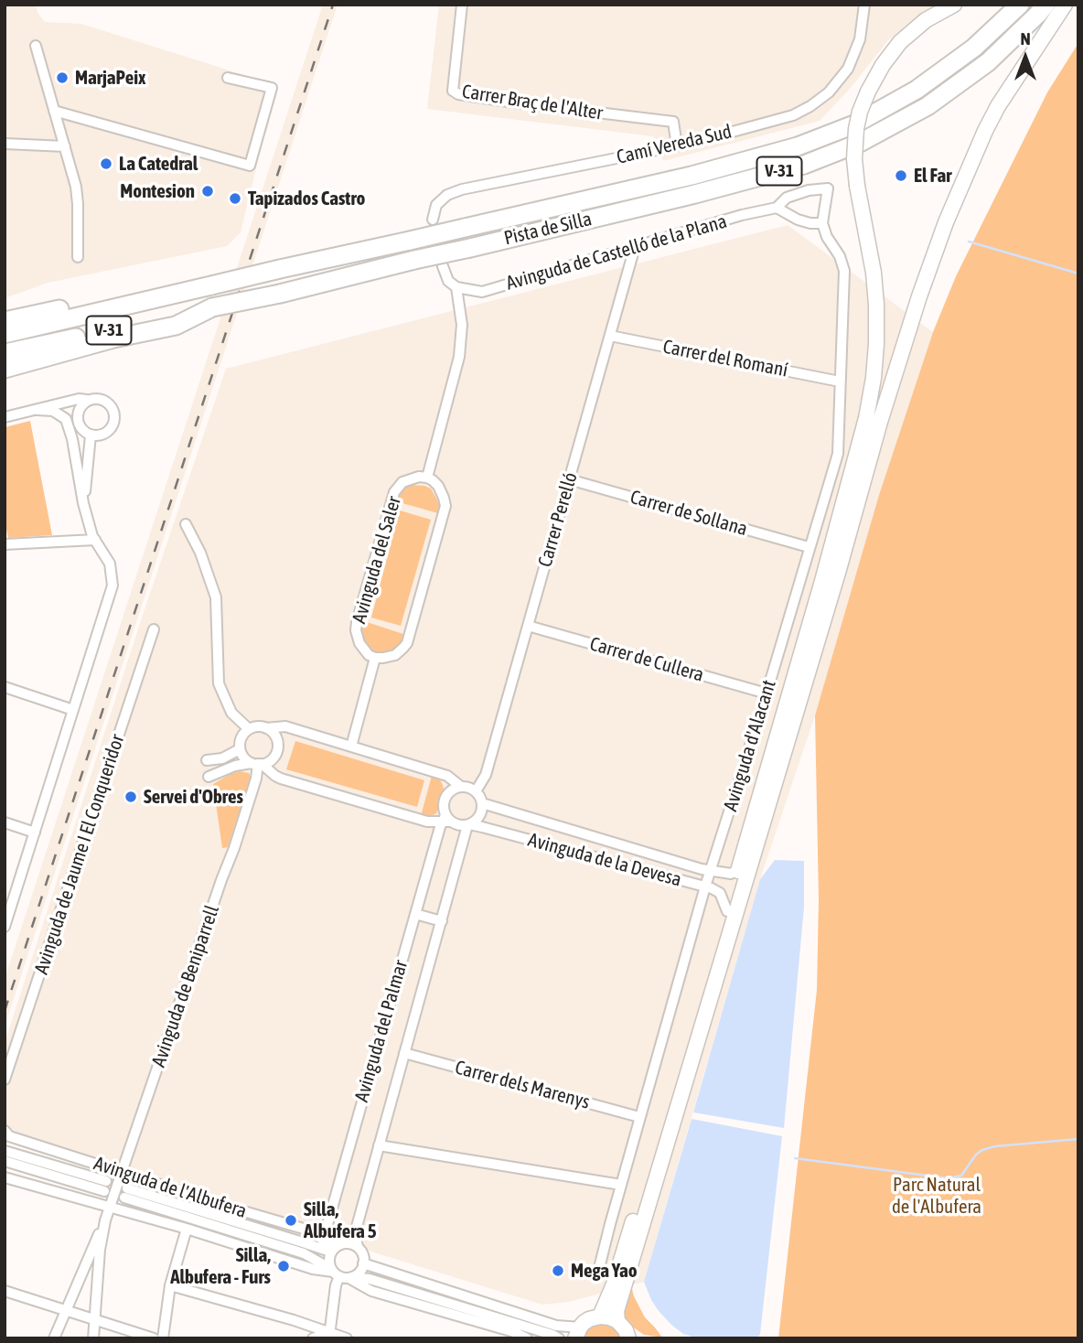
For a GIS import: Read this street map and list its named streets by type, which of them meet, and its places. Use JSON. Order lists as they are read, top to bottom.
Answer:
{
  "streets": {
    "highway": ["V-31", "Pista de Silla"],
    "main road": ["Avinguda d'Alacant"],
    "street": [
      "Carrer Braç de l'Alter",
      "Camí Vereda Sud",
      "Avinguda de Castelló de la Plana",
      "Carrer del Romaní",
      "Carrer de Sollana",
      "Carrer Perelló",
      "Avinguda del Saler",
      "Carrer de Cullera",
      "Avinguda de Jaume I El Conqueridor",
      "Avinguda de la Devesa",
      "Avinguda de Beniparrell",
      "Avinguda del Palmar",
      "Carrer dels Marenys",
      "Avinguda de l'Albufera"
    ]
  },
  "crossings": [
    ["Carrer Braç de l'Alter", "Camí Vereda Sud"],
    ["Avinguda de Castelló de la Plana", "Carrer Perelló"],
    ["Avinguda de Castelló de la Plana", "Avinguda d'Alacant"],
    ["Carrer del Romaní", "Carrer Perelló"],
    ["Carrer del Romaní", "Avinguda d'Alacant"],
    ["Carrer de Sollana", "Carrer Perelló"],
    ["Carrer de Sollana", "Avinguda d'Alacant"],
    ["Carrer Perelló", "Carrer de Cullera"],
    ["Carrer Perelló", "Avinguda de la Devesa"],
    ["Carrer Perelló", "Avinguda del Palmar"],
    ["Carrer de Cullera", "Avinguda d'Alacant"],
    ["Avinguda d'Alacant", "Avinguda de la Devesa"],
    ["Avinguda d'Alacant", "Carrer dels Marenys"],
    ["Avinguda de la Devesa", "Avinguda del Palmar"],
    ["Avinguda de Beniparrell", "Avinguda de l'Albufera"],
    ["Avinguda del Palmar", "Carrer dels Marenys"],
    ["Avinguda del Palmar", "Avinguda de l'Albufera"]
  ],
  "parks": ["Parc Natural de l'Albufera"],
  "places": [
    "MarjaPeix",
    "La Catedral",
    "El Far",
    "Montesion",
    "Tapizados Castro",
    "Servei d'Obres",
    "Silla, Albufera 5",
    "Silla, Albufera - Furs",
    "Mega Yao"
  ],
  "north": "top"
}
